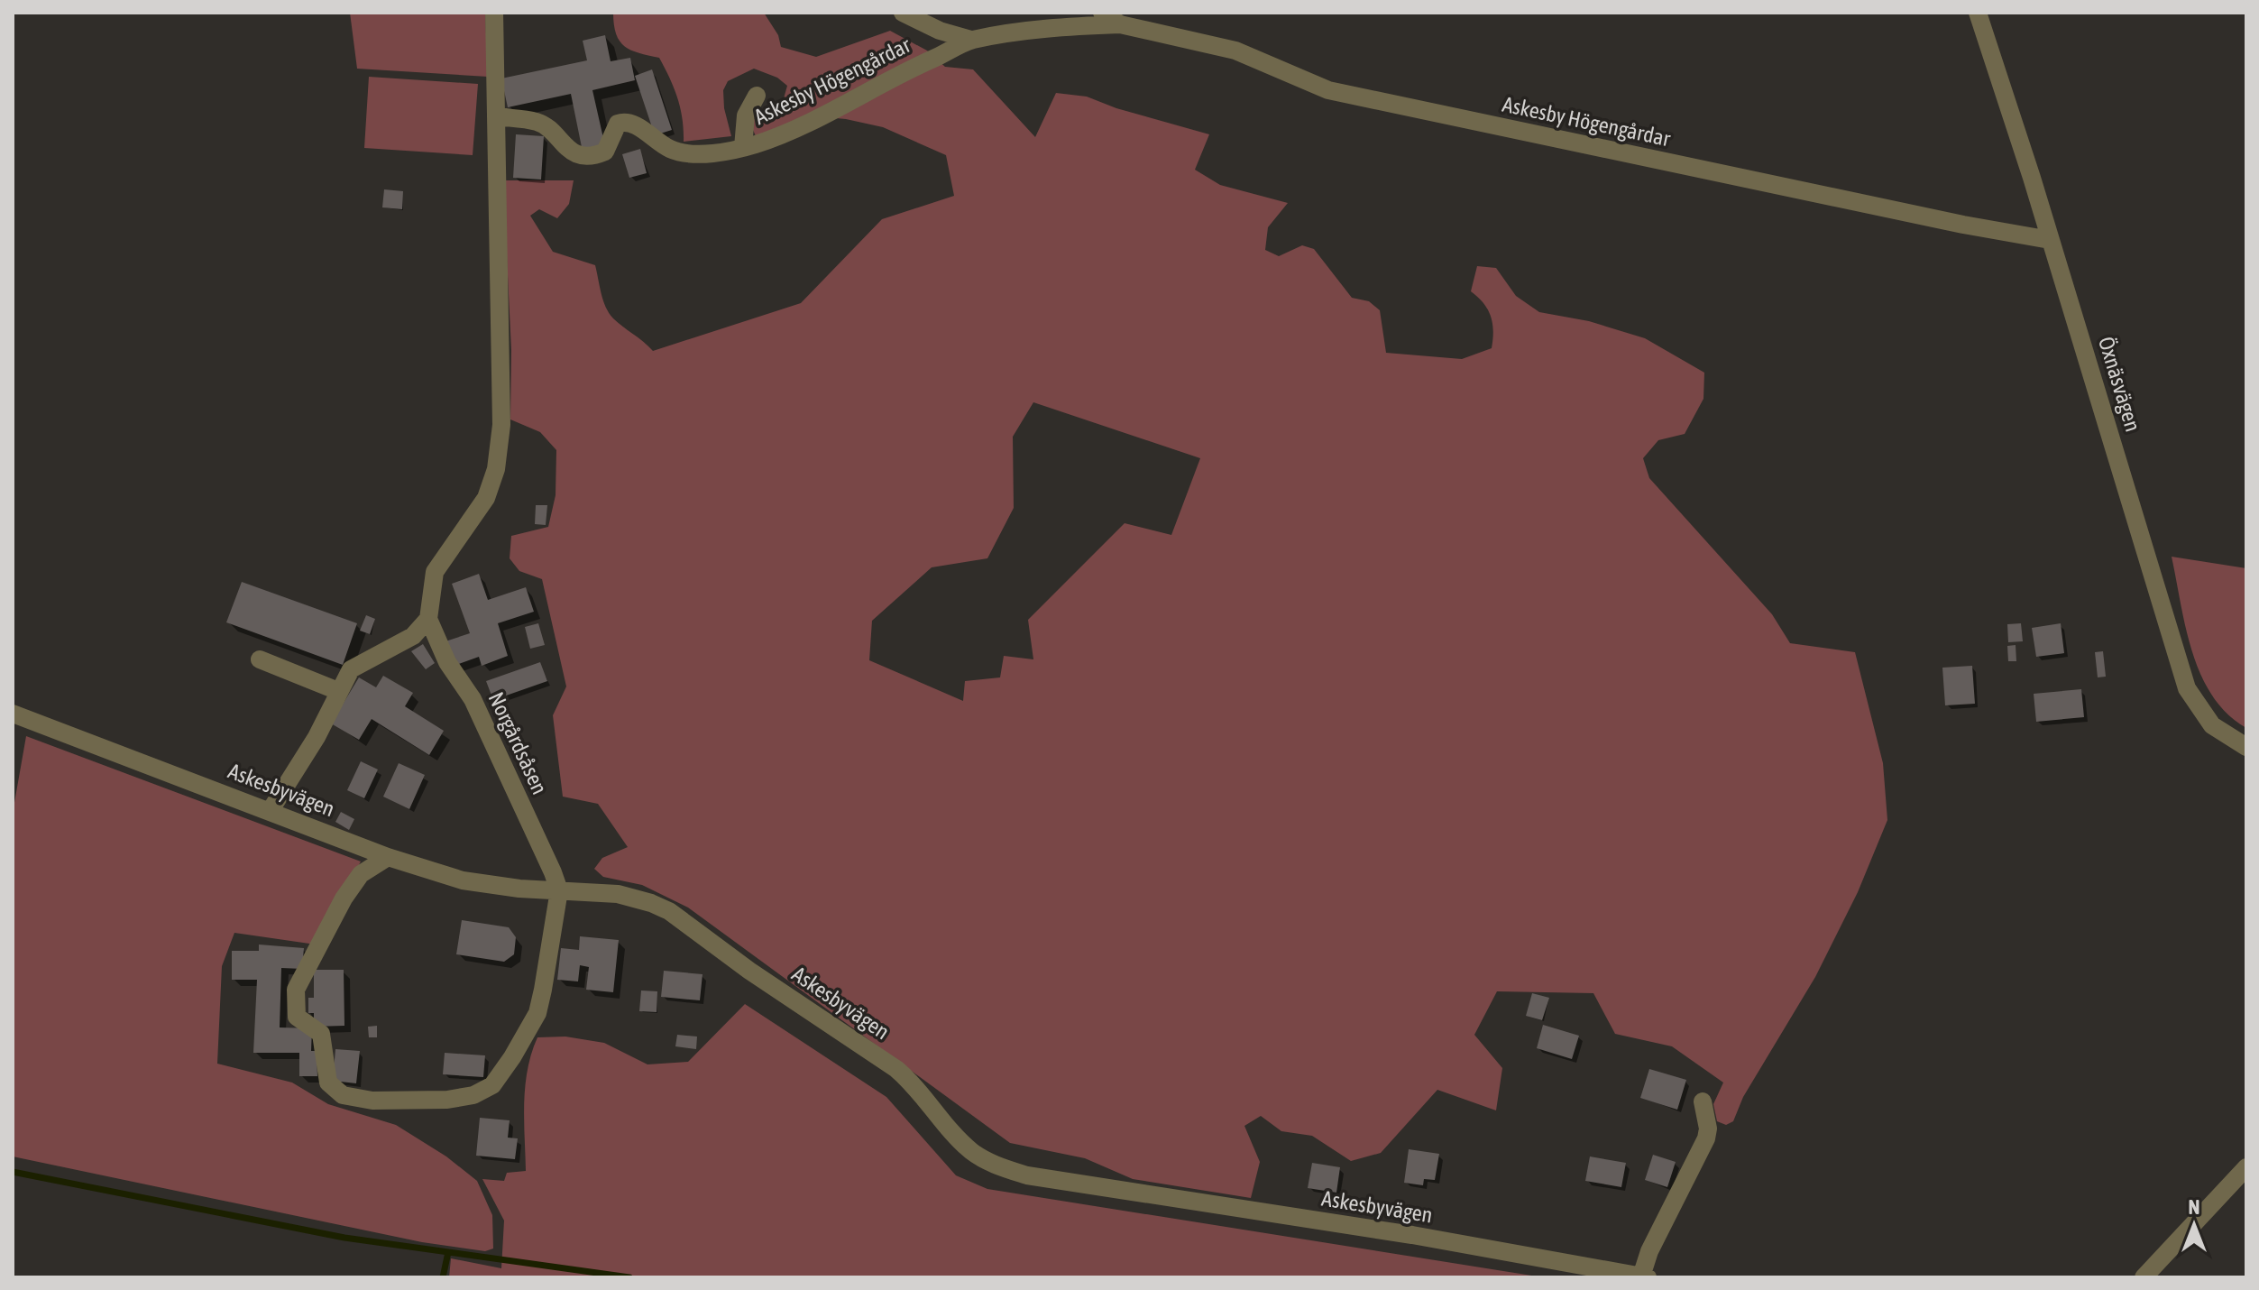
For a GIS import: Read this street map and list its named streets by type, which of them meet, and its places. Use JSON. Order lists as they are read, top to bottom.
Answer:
{
  "streets": {
    "street": [
      "Askesby Högengårdar",
      "Öxnäsvägen",
      "Norgårdsåsen",
      "Askesbyvägen"
    ]
  },
  "crossings": [
    ["Askesby Högengårdar", "Öxnäsvägen"],
    ["Norgårdsåsen", "Askesbyvägen"]
  ],
  "north": "top"
}
